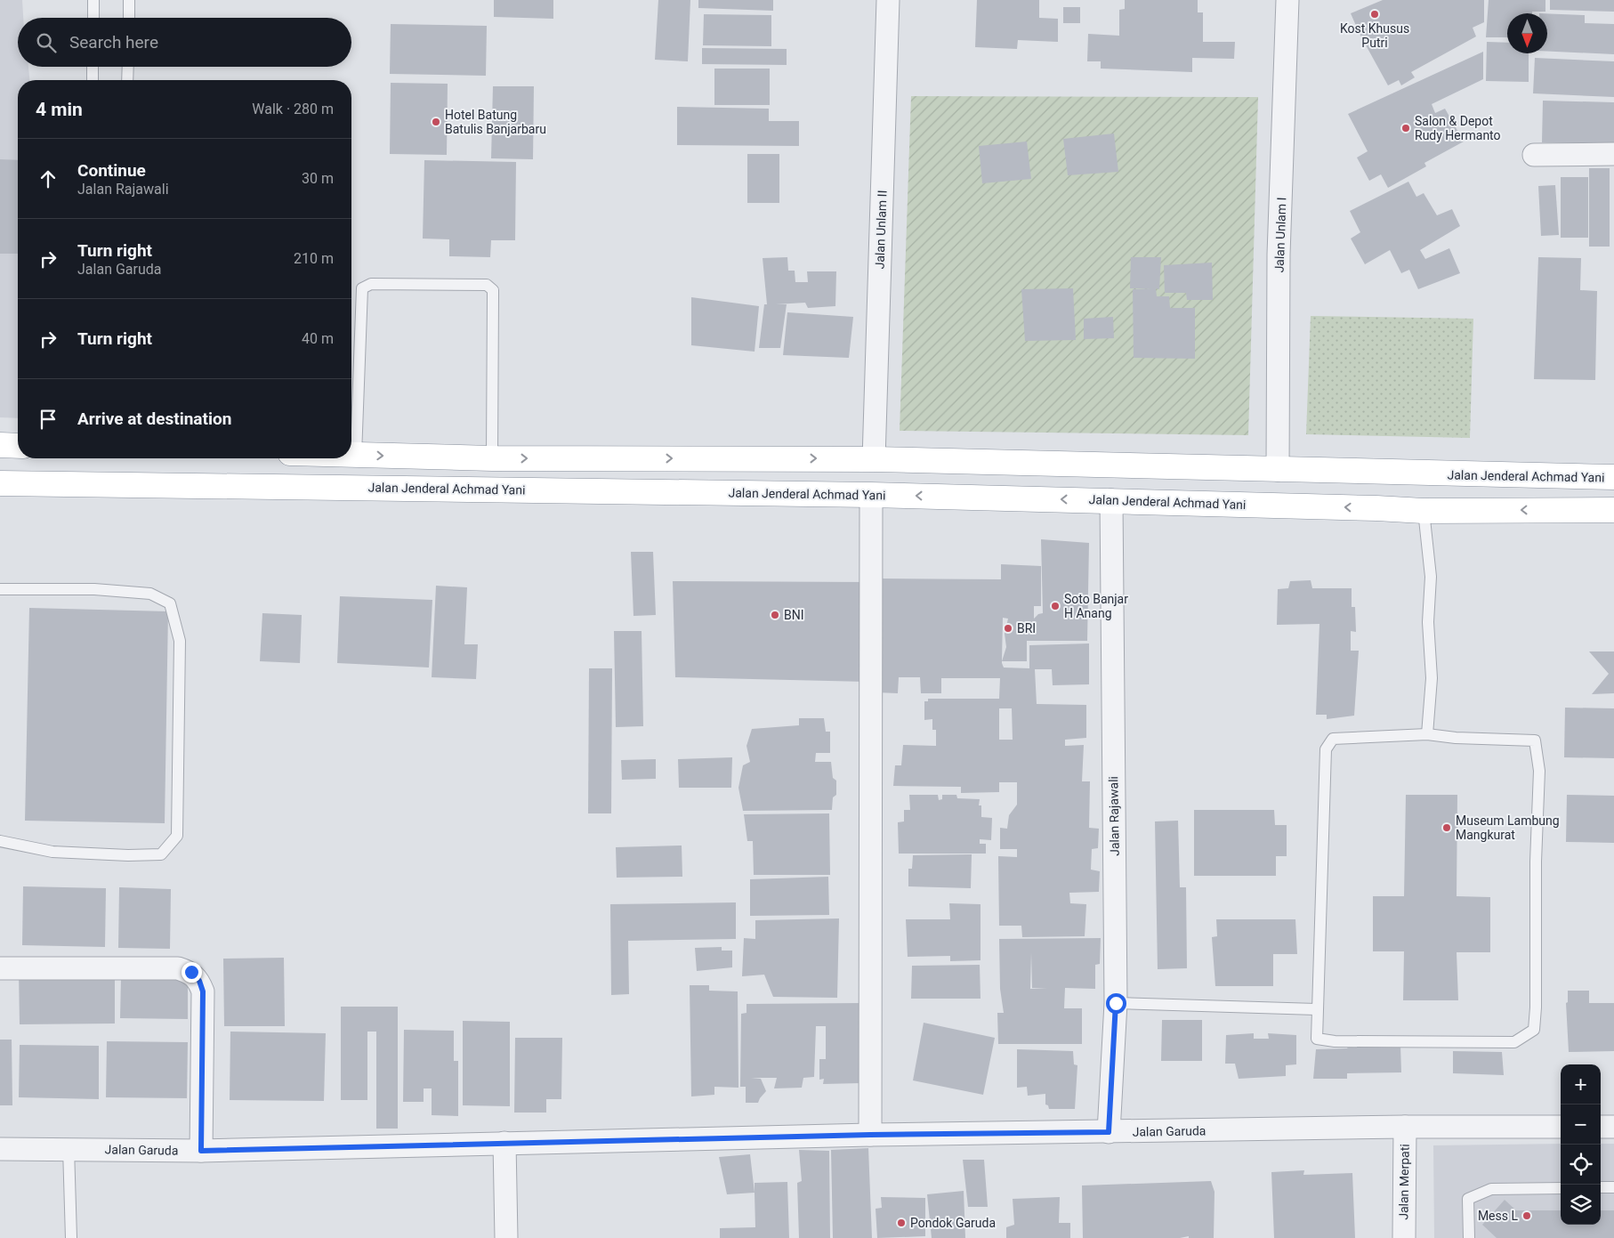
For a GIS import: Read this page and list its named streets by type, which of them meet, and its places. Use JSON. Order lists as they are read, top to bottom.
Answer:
{
  "streets": {
    "highway": ["Jalan Jenderal Achmad Yani"],
    "street": [
      "Jalan Unlam II",
      "Jalan Unlam I",
      "Jalan Rajawali",
      "Jalan Garuda",
      "Jalan Merpati"
    ]
  },
  "crossings": [
    ["Jalan Unlam II", "Jalan Jenderal Achmad Yani"],
    ["Jalan Unlam I", "Jalan Jenderal Achmad Yani"],
    ["Jalan Jenderal Achmad Yani", "Jalan Rajawali"],
    ["Jalan Rajawali", "Jalan Garuda"],
    ["Jalan Garuda", "Jalan Merpati"]
  ],
  "places": [
    "Kost Khusus Putri",
    "Hotel Batung Batulis Banjarbaru",
    "Salon & Depot Rudy Hermanto",
    "Soto Banjar H Anang",
    "BNI",
    "BRI",
    "Museum Lambung Mangkurat",
    "Mess L",
    "Pondok Garuda"
  ],
  "north": "bottom",
  "page": {
    "search": "Search here",
    "heading": ["4 min", "Walk · 280 m"],
    "list": [
      ["Continue", "Jalan Rajawali", "30 m"],
      ["Turn right", "Jalan Garuda", "210 m"],
      ["Turn right", "40 m"],
      "Arrive at destination"
    ],
    "map_buttons": ["+", "−"]
  }
}
